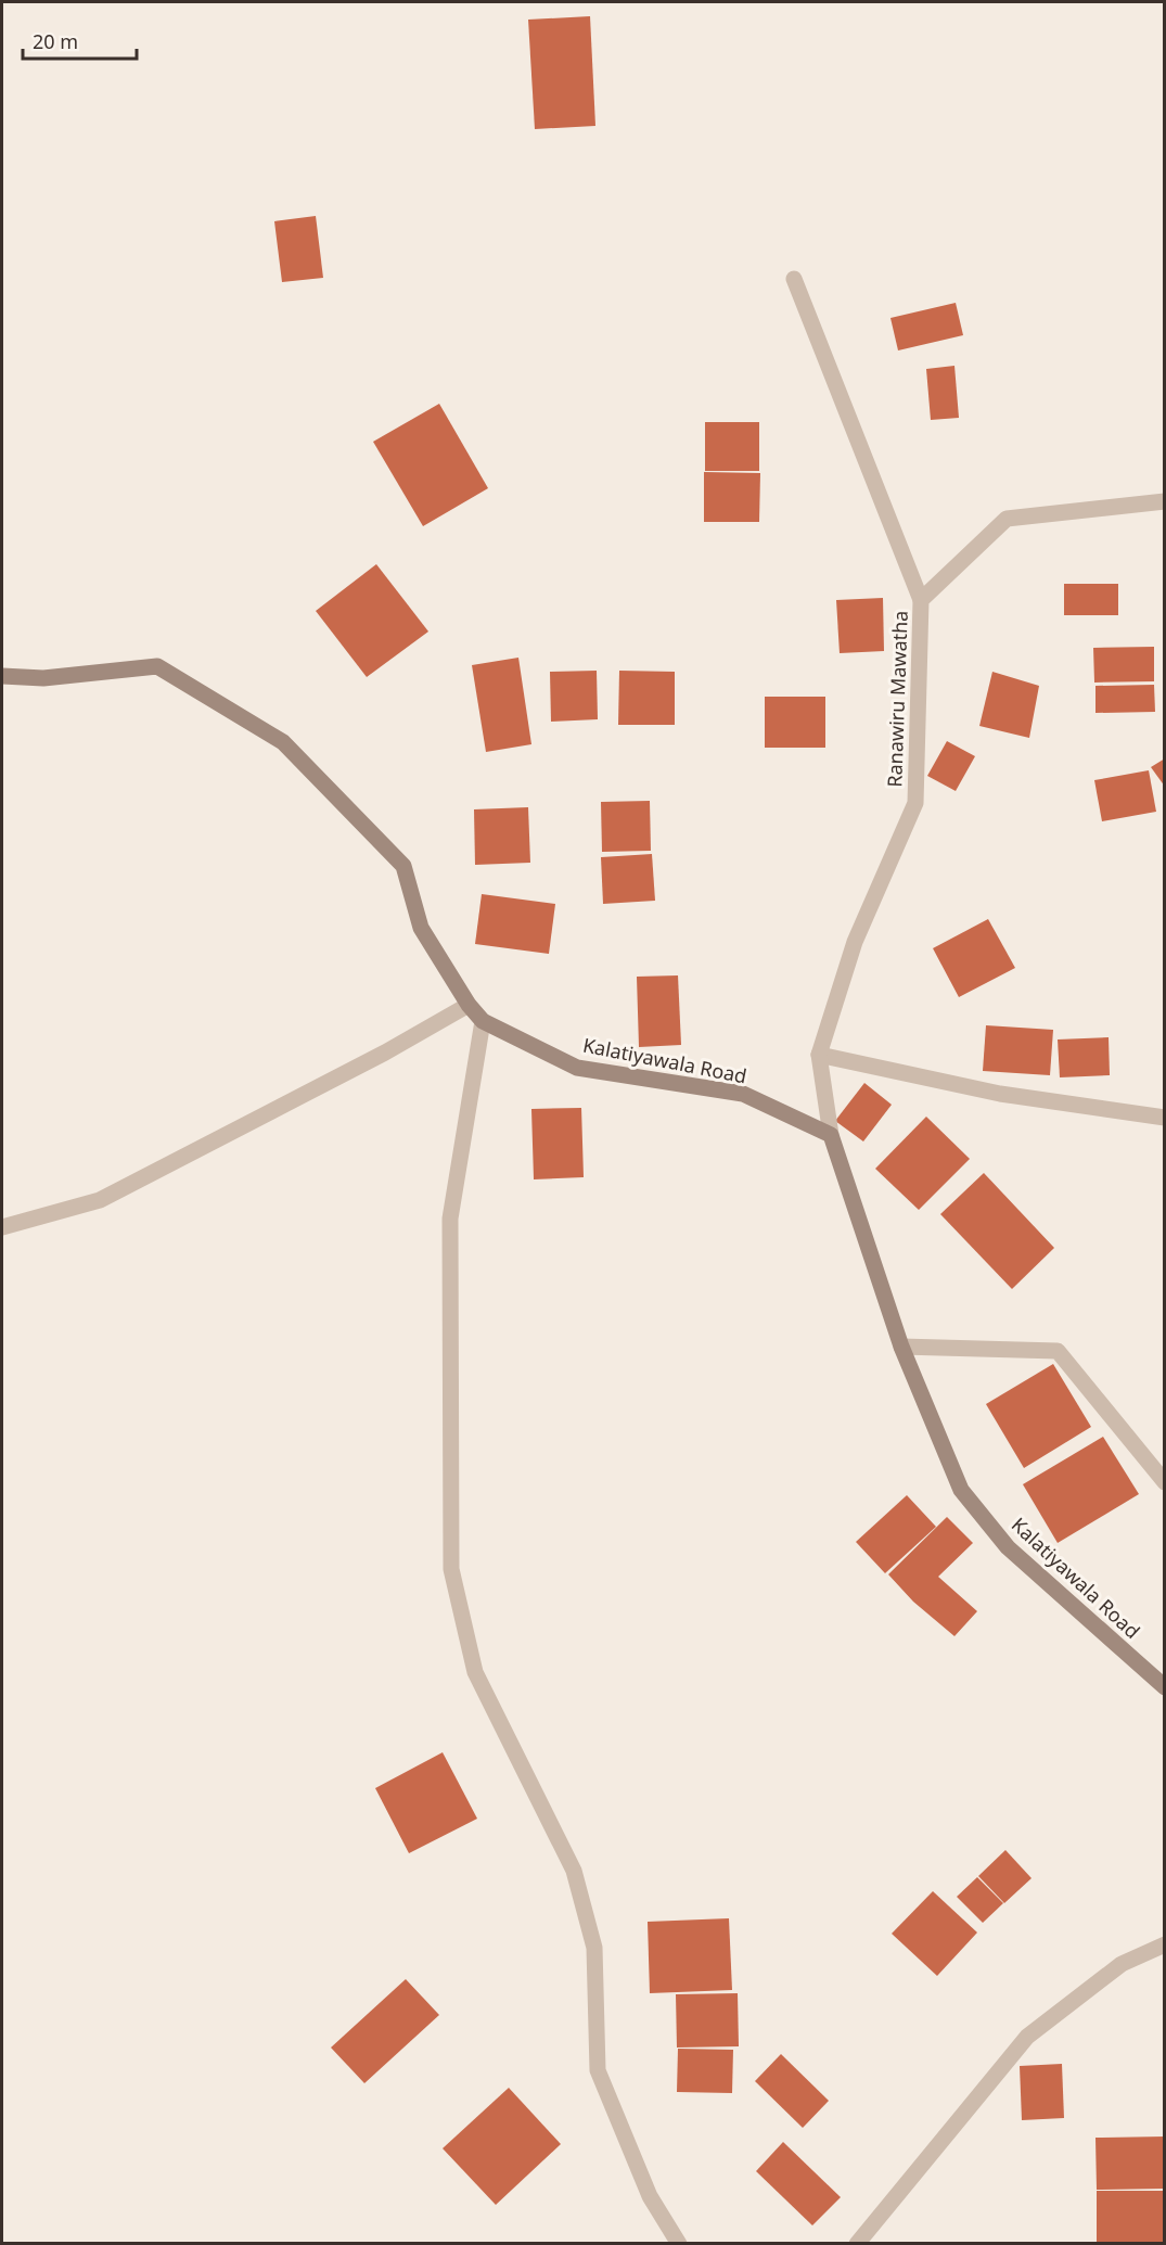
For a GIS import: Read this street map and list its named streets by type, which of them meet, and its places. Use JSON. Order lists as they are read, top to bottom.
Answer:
{
  "streets": {
    "street": ["Ranawiru Mawatha", "Kalatiyawala Road"]
  },
  "crossings": [
    ["Ranawiru Mawatha", "Kalatiyawala Road"]
  ],
  "scale_bar": "20 m"
}
